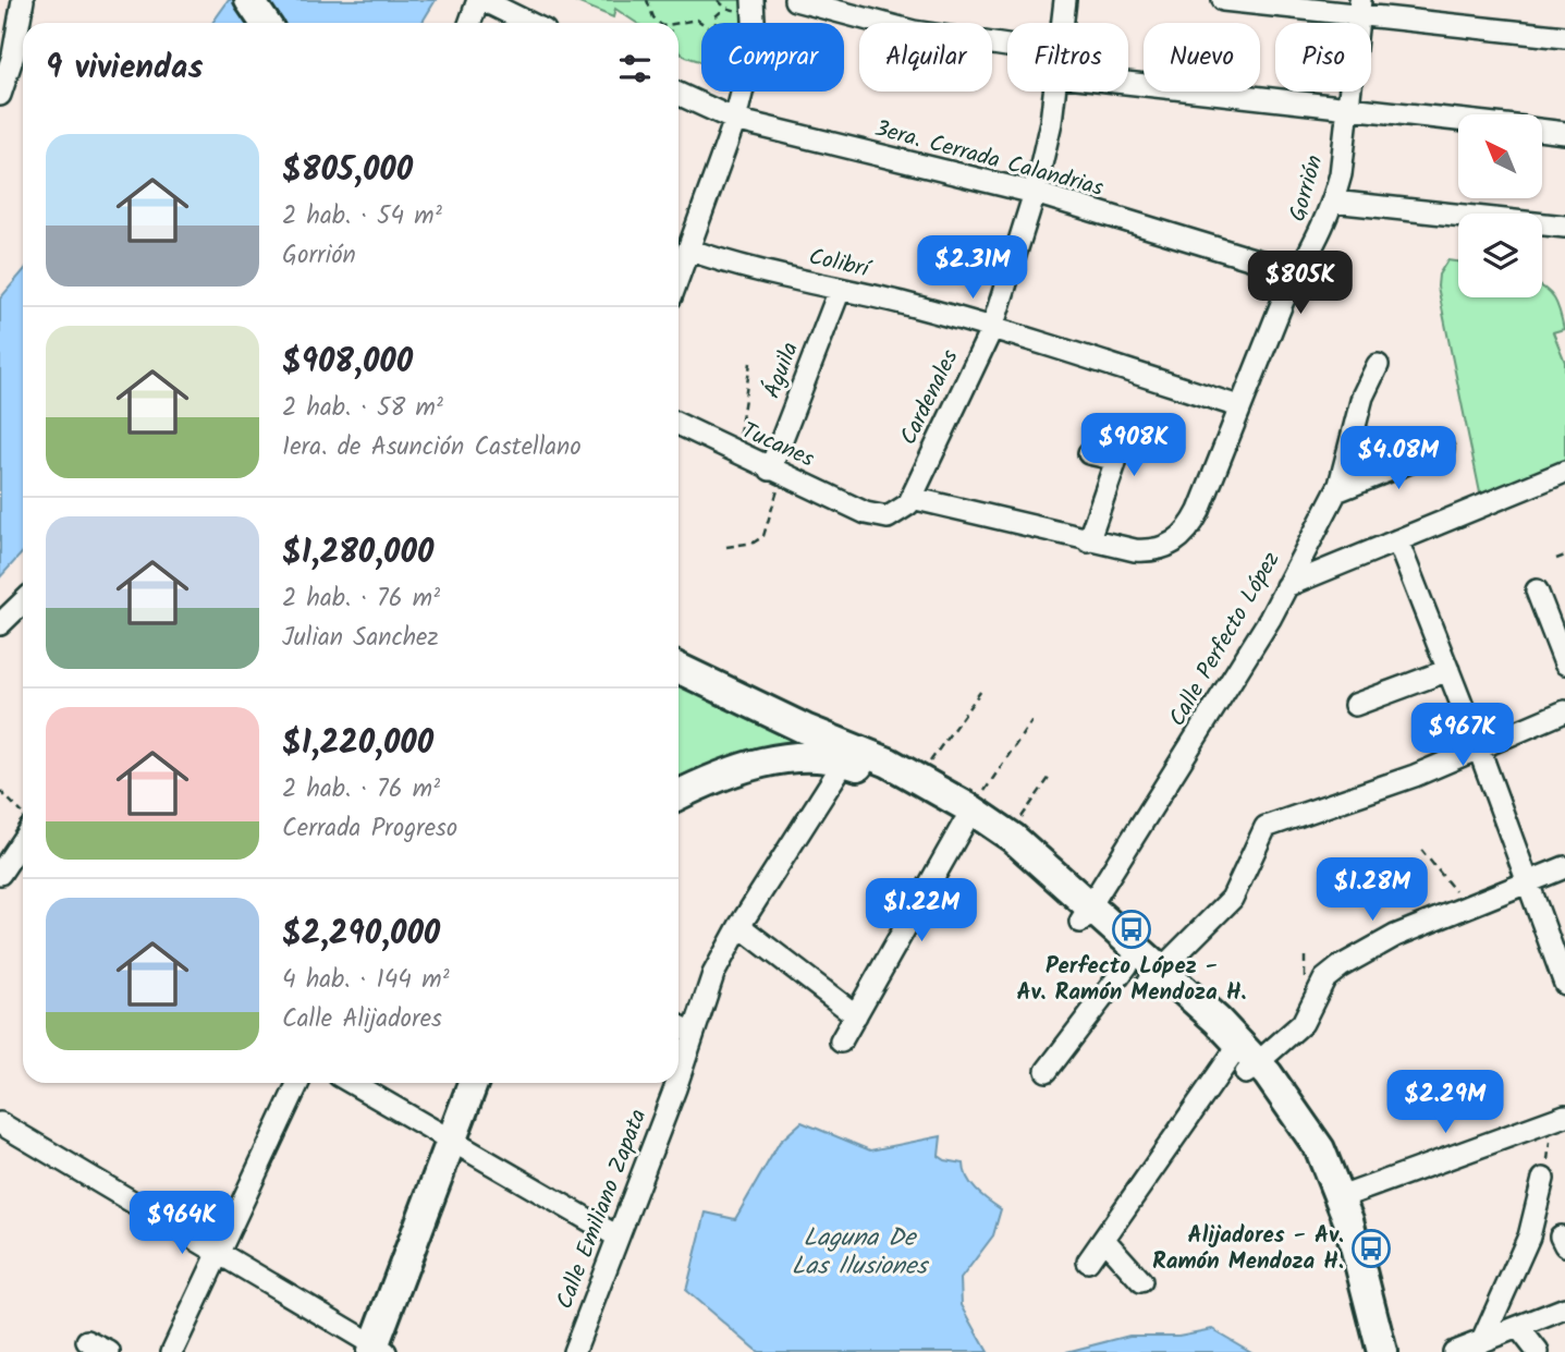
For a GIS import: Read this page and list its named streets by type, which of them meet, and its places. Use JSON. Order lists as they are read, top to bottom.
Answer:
{
  "streets": {
    "street": [
      "3era. Cerrada Calandrias",
      "Gorrión",
      "Colibrí",
      "Águila",
      "Cardenales",
      "Tucanes",
      "Calle Perfecto López",
      "Calle Emiliano Zapata"
    ]
  },
  "crossings": [
    ["3era. Cerrada Calandrias", "Gorrión"],
    ["3era. Cerrada Calandrias", "Cardenales"],
    ["Gorrión", "Colibrí"],
    ["Colibrí", "Águila"],
    ["Colibrí", "Cardenales"],
    ["Águila", "Tucanes"],
    ["Cardenales", "Tucanes"]
  ],
  "water": ["Laguna De Las Ilusiones"],
  "places": {
    "bus stop": ["Perfecto López - Av. Ramón Mendoza H.", "Alijadores - Av. Ramón Mendoza H."]
  },
  "north": "top left",
  "page": {
    "chip": [
      "Comprar",
      "Alquilar",
      "Filtros",
      "Nuevo",
      "Piso"
    ],
    "heading": "9 viviendas",
    "list": [
      {
        "name": "$805,000",
        "note": "2 hab. · 54 m² · Gorrión"
      },
      {
        "name": "$908,000",
        "note": "2 hab. · 58 m² · 1era. de Asunción Castellano"
      },
      {
        "name": "$1,280,000",
        "note": "2 hab. · 76 m² · Julian Sanchez"
      },
      {
        "name": "$1,220,000",
        "note": "2 hab. · 76 m² · Cerrada Progreso"
      },
      {
        "name": "$2,290,000",
        "note": "4 hab. · 144 m² · Calle Alijadores"
      }
    ],
    "price": [
      "$2.31M",
      "$805K",
      "$908K",
      "$4.08M",
      "$967K",
      "$1.28M",
      "$1.22M",
      "$2.29M",
      "$964K"
    ]
  }
}
